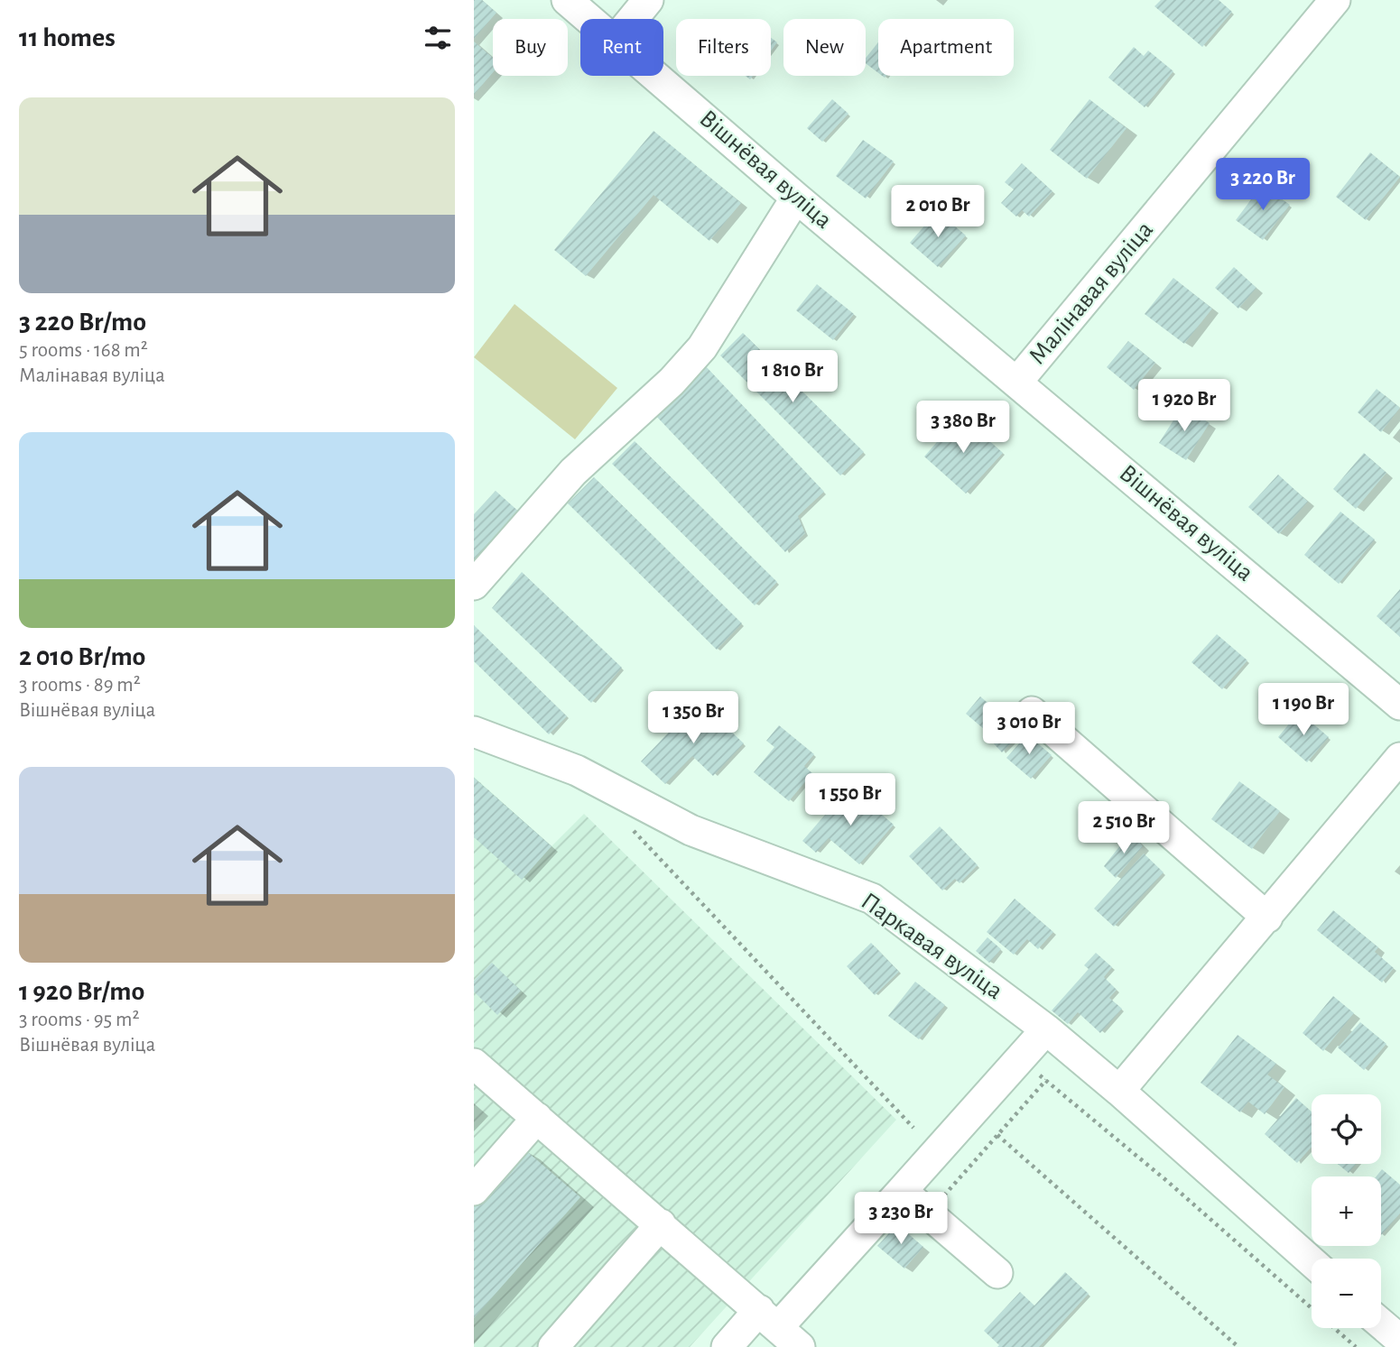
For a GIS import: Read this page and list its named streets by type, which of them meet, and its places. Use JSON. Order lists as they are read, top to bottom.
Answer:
{
  "streets": {
    "street": ["Вішнёвая вуліца", "Малінавая вуліца", "Паркавая вуліца"]
  },
  "crossings": [
    ["Вішнёвая вуліца", "Малінавая вуліца"]
  ],
  "page": {
    "heading": "11 homes",
    "chip": [
      "Buy",
      "Rent",
      "Filters",
      "New",
      "Apartment"
    ],
    "list": [
      {
        "name": "3 220 Br/mo",
        "note": "5 rooms · 168 m² · Малінавая вуліца"
      },
      {
        "name": "2 010 Br/mo",
        "note": "3 rooms · 89 m² · Вішнёвая вуліца"
      },
      {
        "name": "1 920 Br/mo",
        "note": "3 rooms · 95 m² · Вішнёвая вуліца"
      }
    ],
    "price": [
      "3 220 Br",
      "2 010 Br",
      "1 810 Br",
      "1 920 Br",
      "3 380 Br",
      "1 190 Br",
      "1 350 Br",
      "3 010 Br",
      "1 550 Br",
      "2 510 Br",
      "3 230 Br"
    ],
    "map_buttons": ["+", "−"]
  }
}
